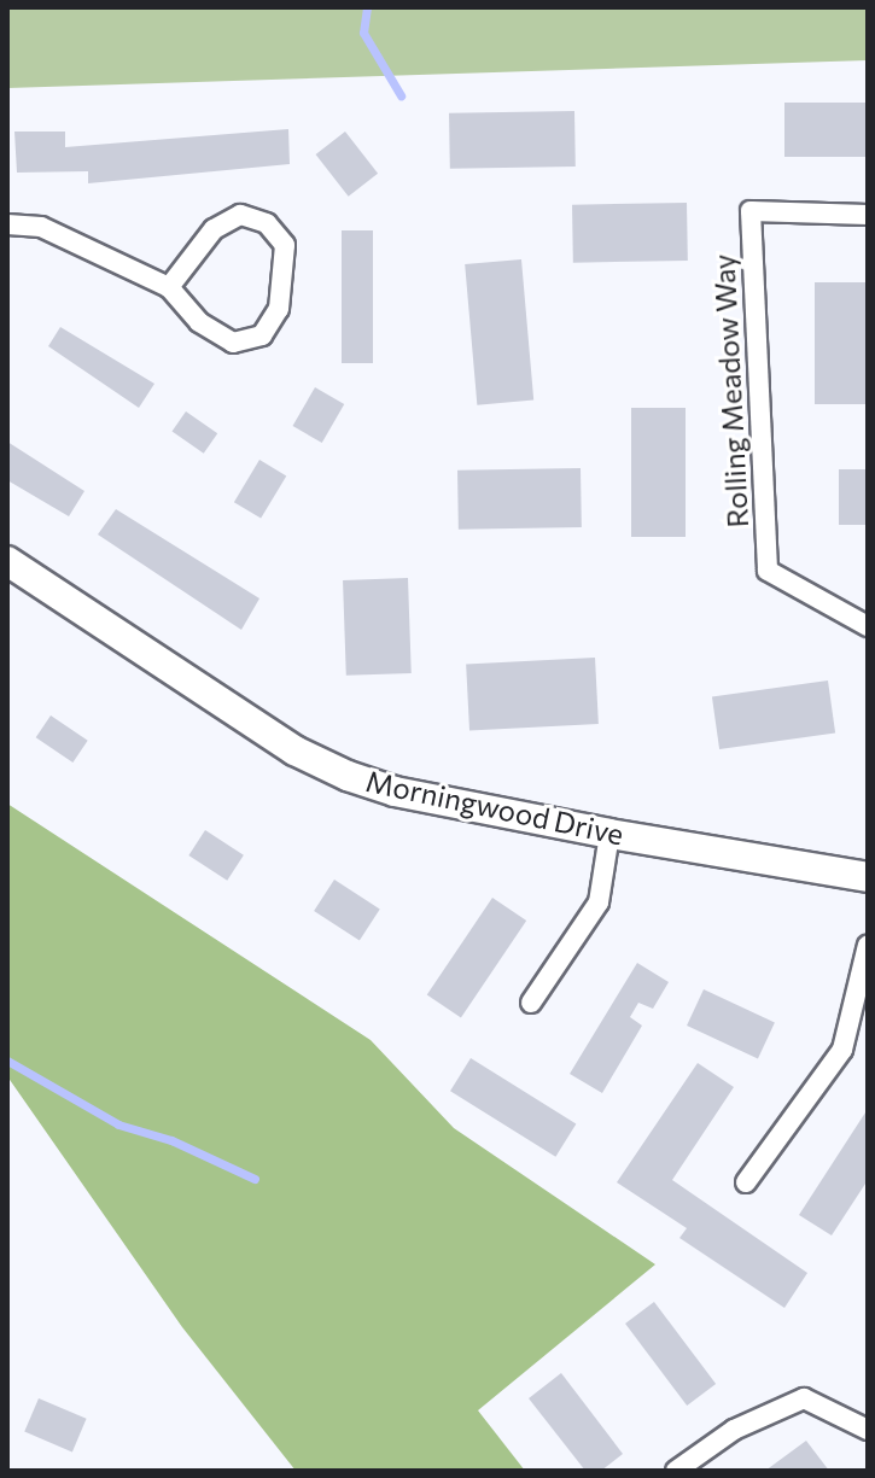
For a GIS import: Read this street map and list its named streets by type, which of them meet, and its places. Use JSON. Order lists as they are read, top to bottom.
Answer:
{
  "streets": {
    "street": ["Rolling Meadow Way", "Morningwood Drive"]
  }
}
